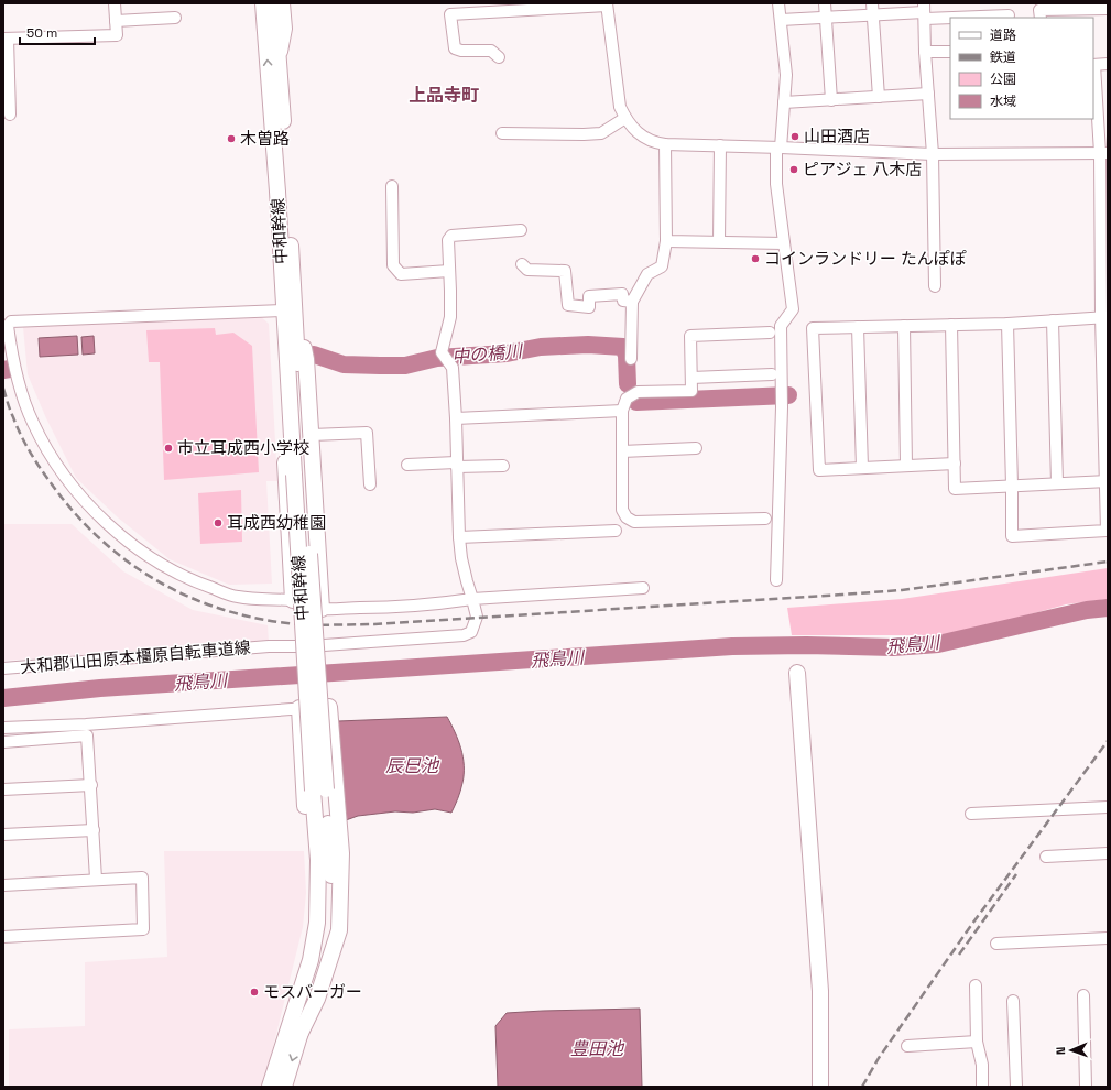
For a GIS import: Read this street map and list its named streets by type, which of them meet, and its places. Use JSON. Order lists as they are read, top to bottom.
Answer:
{
  "streets": {
    "main road": ["中和幹線"],
    "street": ["大和郡山田原本橿原自転車道線"]
  },
  "districts": ["上品寺町"],
  "water": [
    "中の橋川",
    "飛鳥川",
    "辰巳池",
    "豊田池"
  ],
  "places": [
    "山田酒店",
    "木曽路",
    "ピアジェ 八木店",
    "コインランドリー たんぽぽ",
    "市立耳成西小学校",
    "耳成西幼稚園",
    "モスバーガー"
  ],
  "legend": [
    "道路",
    "鉄道",
    "公園",
    "水域"
  ],
  "scale_bar": "50 m",
  "north": "left"
}
